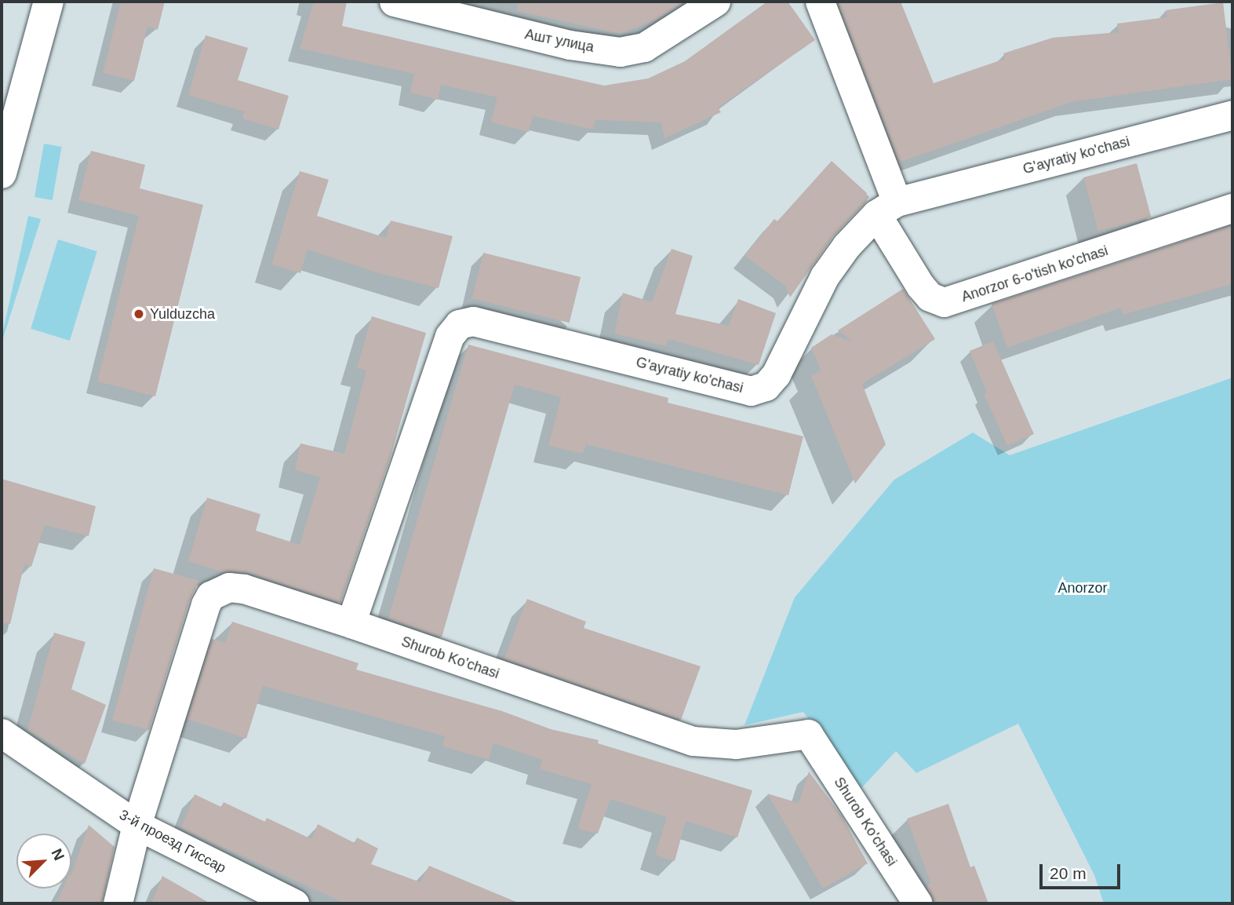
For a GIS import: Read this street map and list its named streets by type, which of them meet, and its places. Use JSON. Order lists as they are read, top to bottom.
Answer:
{
  "streets": {
    "street": [
      "Ашт улица",
      "G'ayratiy ko'chasi",
      "Anorzor 6-o'tish ko'chasi",
      "Shurob Ko'chasi",
      "3-й проезд Гиссар"
    ]
  },
  "crossings": [
    ["G'ayratiy ko'chasi", "Anorzor 6-o'tish ko'chasi"],
    ["G'ayratiy ko'chasi", "Shurob Ko'chasi"],
    ["Shurob Ko'chasi", "3-й проезд Гиссар"]
  ],
  "parks": ["Anorzor"],
  "places": ["Yulduzcha"],
  "scale_bar": "20 m",
  "north": "top right"
}
